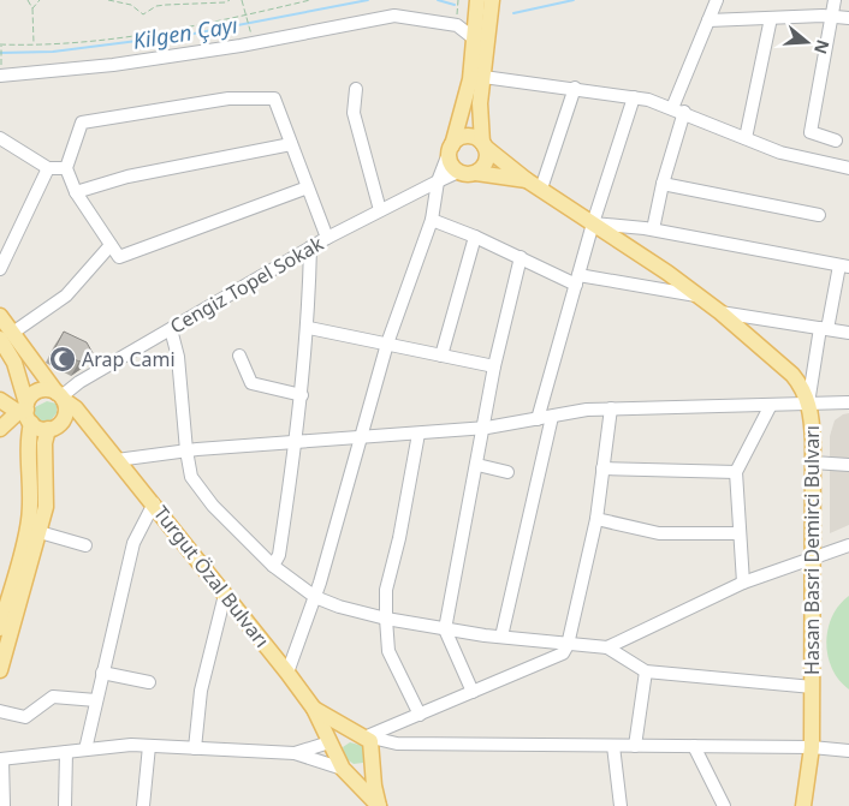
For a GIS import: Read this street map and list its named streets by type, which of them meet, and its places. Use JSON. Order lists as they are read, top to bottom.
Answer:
{
  "streets": {
    "main road": ["Hasan Basri Demirci Bulvarı", "Turgut Özal Bulvarı"],
    "street": ["Cengiz Topel Sokak"]
  },
  "crossings": [
    ["Cengiz Topel Sokak", "Hasan Basri Demirci Bulvarı"],
    ["Cengiz Topel Sokak", "Turgut Özal Bulvarı"]
  ],
  "water": ["Kilgen Çayı"],
  "places": {
    "mosque": ["Arap Cami"]
  },
  "north": "right"
}
